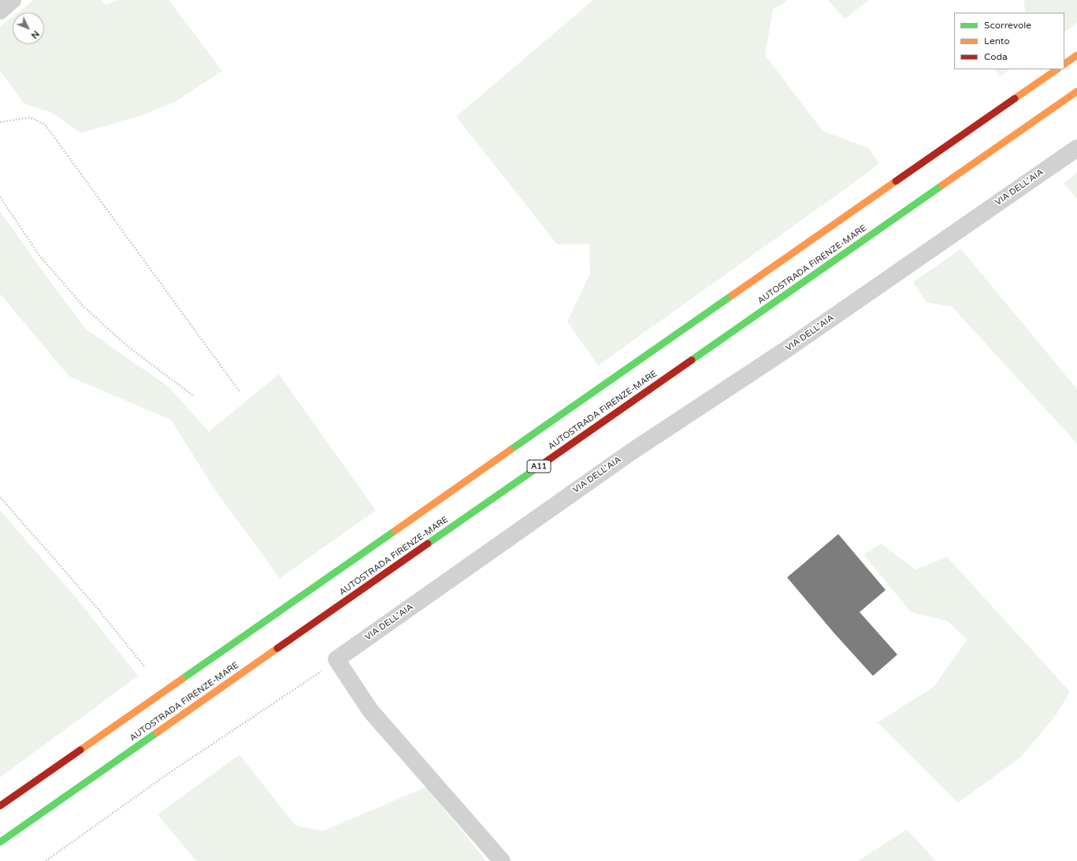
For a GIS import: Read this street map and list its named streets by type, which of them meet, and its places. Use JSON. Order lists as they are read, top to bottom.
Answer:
{
  "streets": {
    "highway": ["AUTOSTRADA FIRENZE-MARE", "A11"],
    "street": ["VIA DELL'AIA"]
  },
  "legend": ["Scorrevole", "Lento", "Coda"],
  "north": "bottom right"
}
